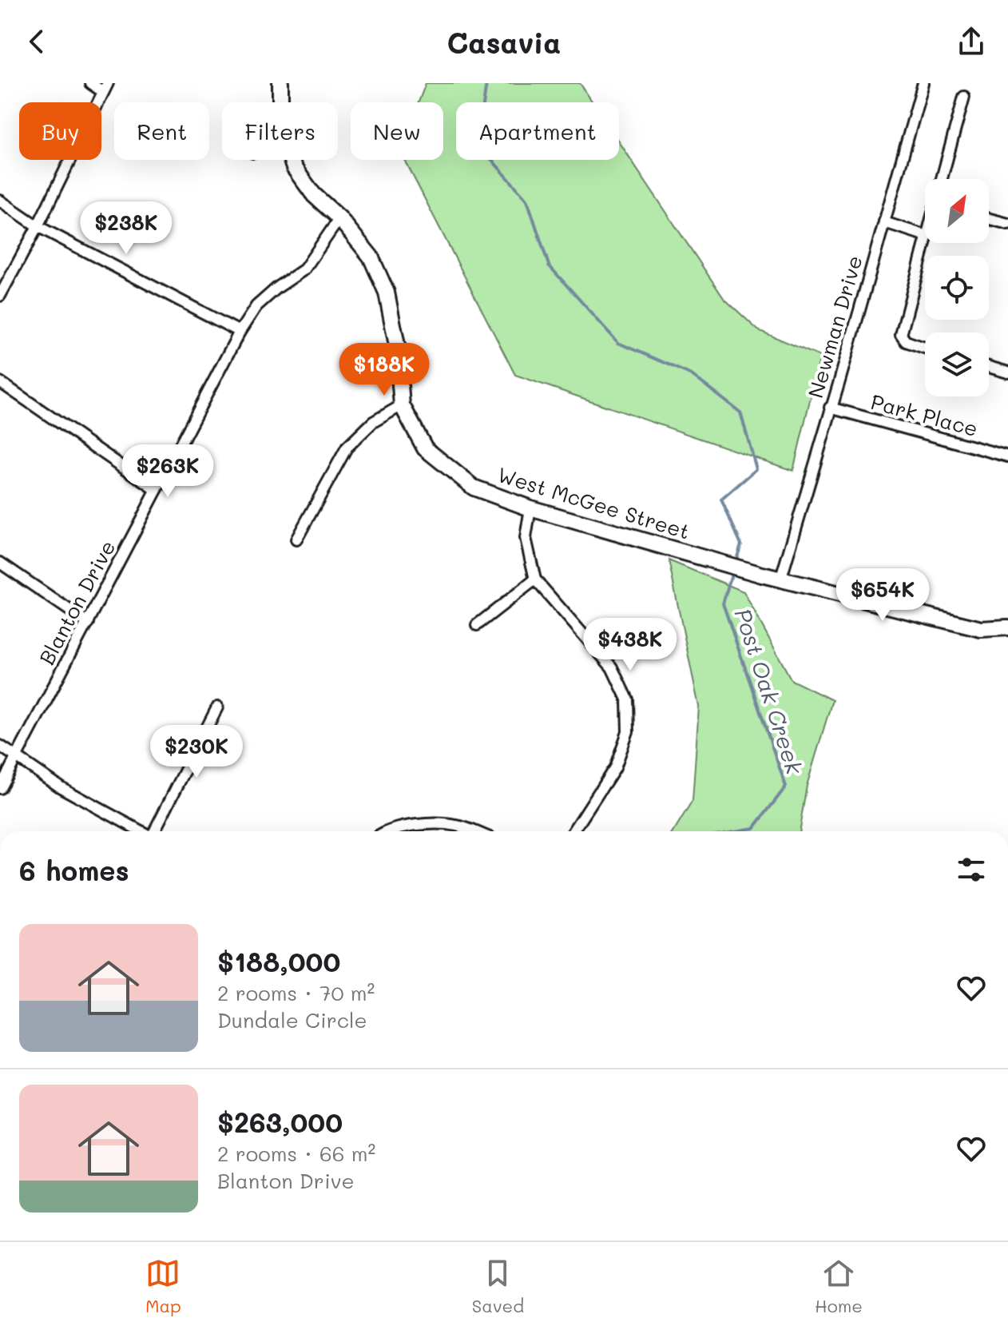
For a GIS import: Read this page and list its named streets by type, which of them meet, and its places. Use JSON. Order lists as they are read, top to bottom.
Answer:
{
  "streets": {
    "street": [
      "Newman Drive",
      "Park Place",
      "West McGee Street",
      "Blanton Drive"
    ]
  },
  "crossings": [
    ["Newman Drive", "Park Place"],
    ["Newman Drive", "West McGee Street"],
    ["West McGee Street", "Blanton Drive"]
  ],
  "water": ["Post Oak Creek"],
  "north": "top right",
  "page": {
    "header": "Casavia",
    "chip": [
      "Buy",
      "Rent",
      "Filters",
      "New",
      "Apartment"
    ],
    "price": [
      "$238K",
      "$188K",
      "$263K",
      "$654K",
      "$438K",
      "$230K"
    ],
    "heading": "6 homes",
    "list": [
      {
        "name": "$188,000",
        "note": "2 rooms · 70 m² · Dundale Circle"
      },
      {
        "name": "$263,000",
        "note": "2 rooms · 66 m² · Blanton Drive"
      }
    ],
    "tabs": ["Map", "Saved", "Home"]
  }
}
